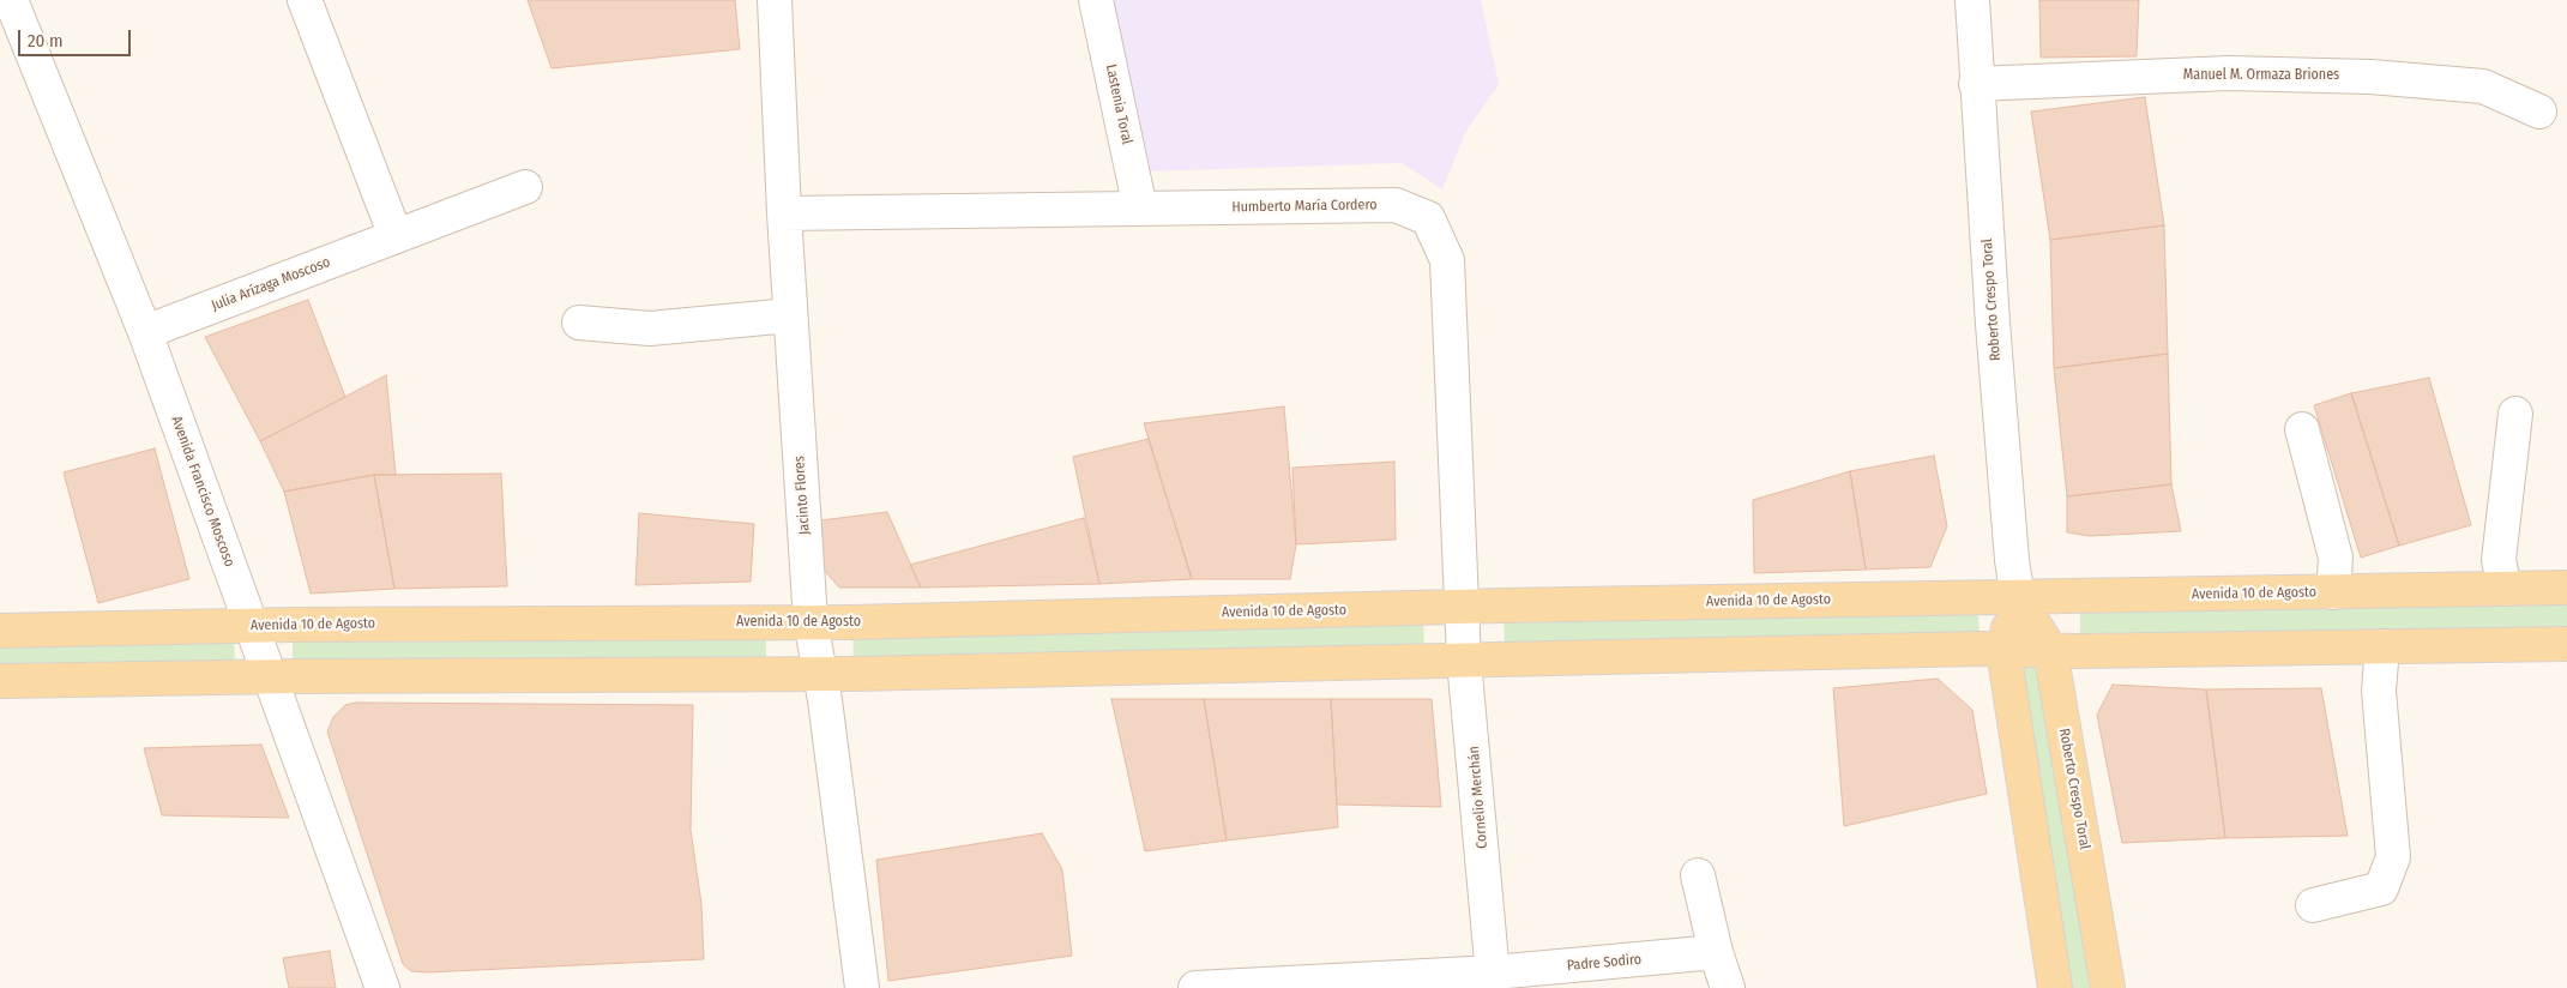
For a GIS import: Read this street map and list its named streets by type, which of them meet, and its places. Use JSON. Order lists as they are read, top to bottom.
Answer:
{
  "streets": {
    "main road": ["Roberto Crespo Toral", "Avenida 10 de Agosto"],
    "street": [
      "Manuel M. Ormaza Briones",
      "Lastenia Toral",
      "Humberto María Cordero",
      "Julia Arízaga Moscoso",
      "Avenida Francisco Moscoso",
      "Jacinto Flores",
      "Cornelio Merchán",
      "Padre Sodiro"
    ]
  },
  "crossings": [
    ["Manuel M. Ormaza Briones", "Roberto Crespo Toral"],
    ["Lastenia Toral", "Humberto María Cordero"],
    ["Humberto María Cordero", "Jacinto Flores"],
    ["Humberto María Cordero", "Avenida 10 de Agosto"],
    ["Humberto María Cordero", "Cornelio Merchán"],
    ["Julia Arízaga Moscoso", "Avenida Francisco Moscoso"],
    ["Roberto Crespo Toral", "Avenida 10 de Agosto"],
    ["Avenida Francisco Moscoso", "Avenida 10 de Agosto"],
    ["Jacinto Flores", "Avenida 10 de Agosto"],
    ["Avenida 10 de Agosto", "Cornelio Merchán"],
    ["Cornelio Merchán", "Padre Sodiro"]
  ],
  "scale_bar": "20 m"
}
